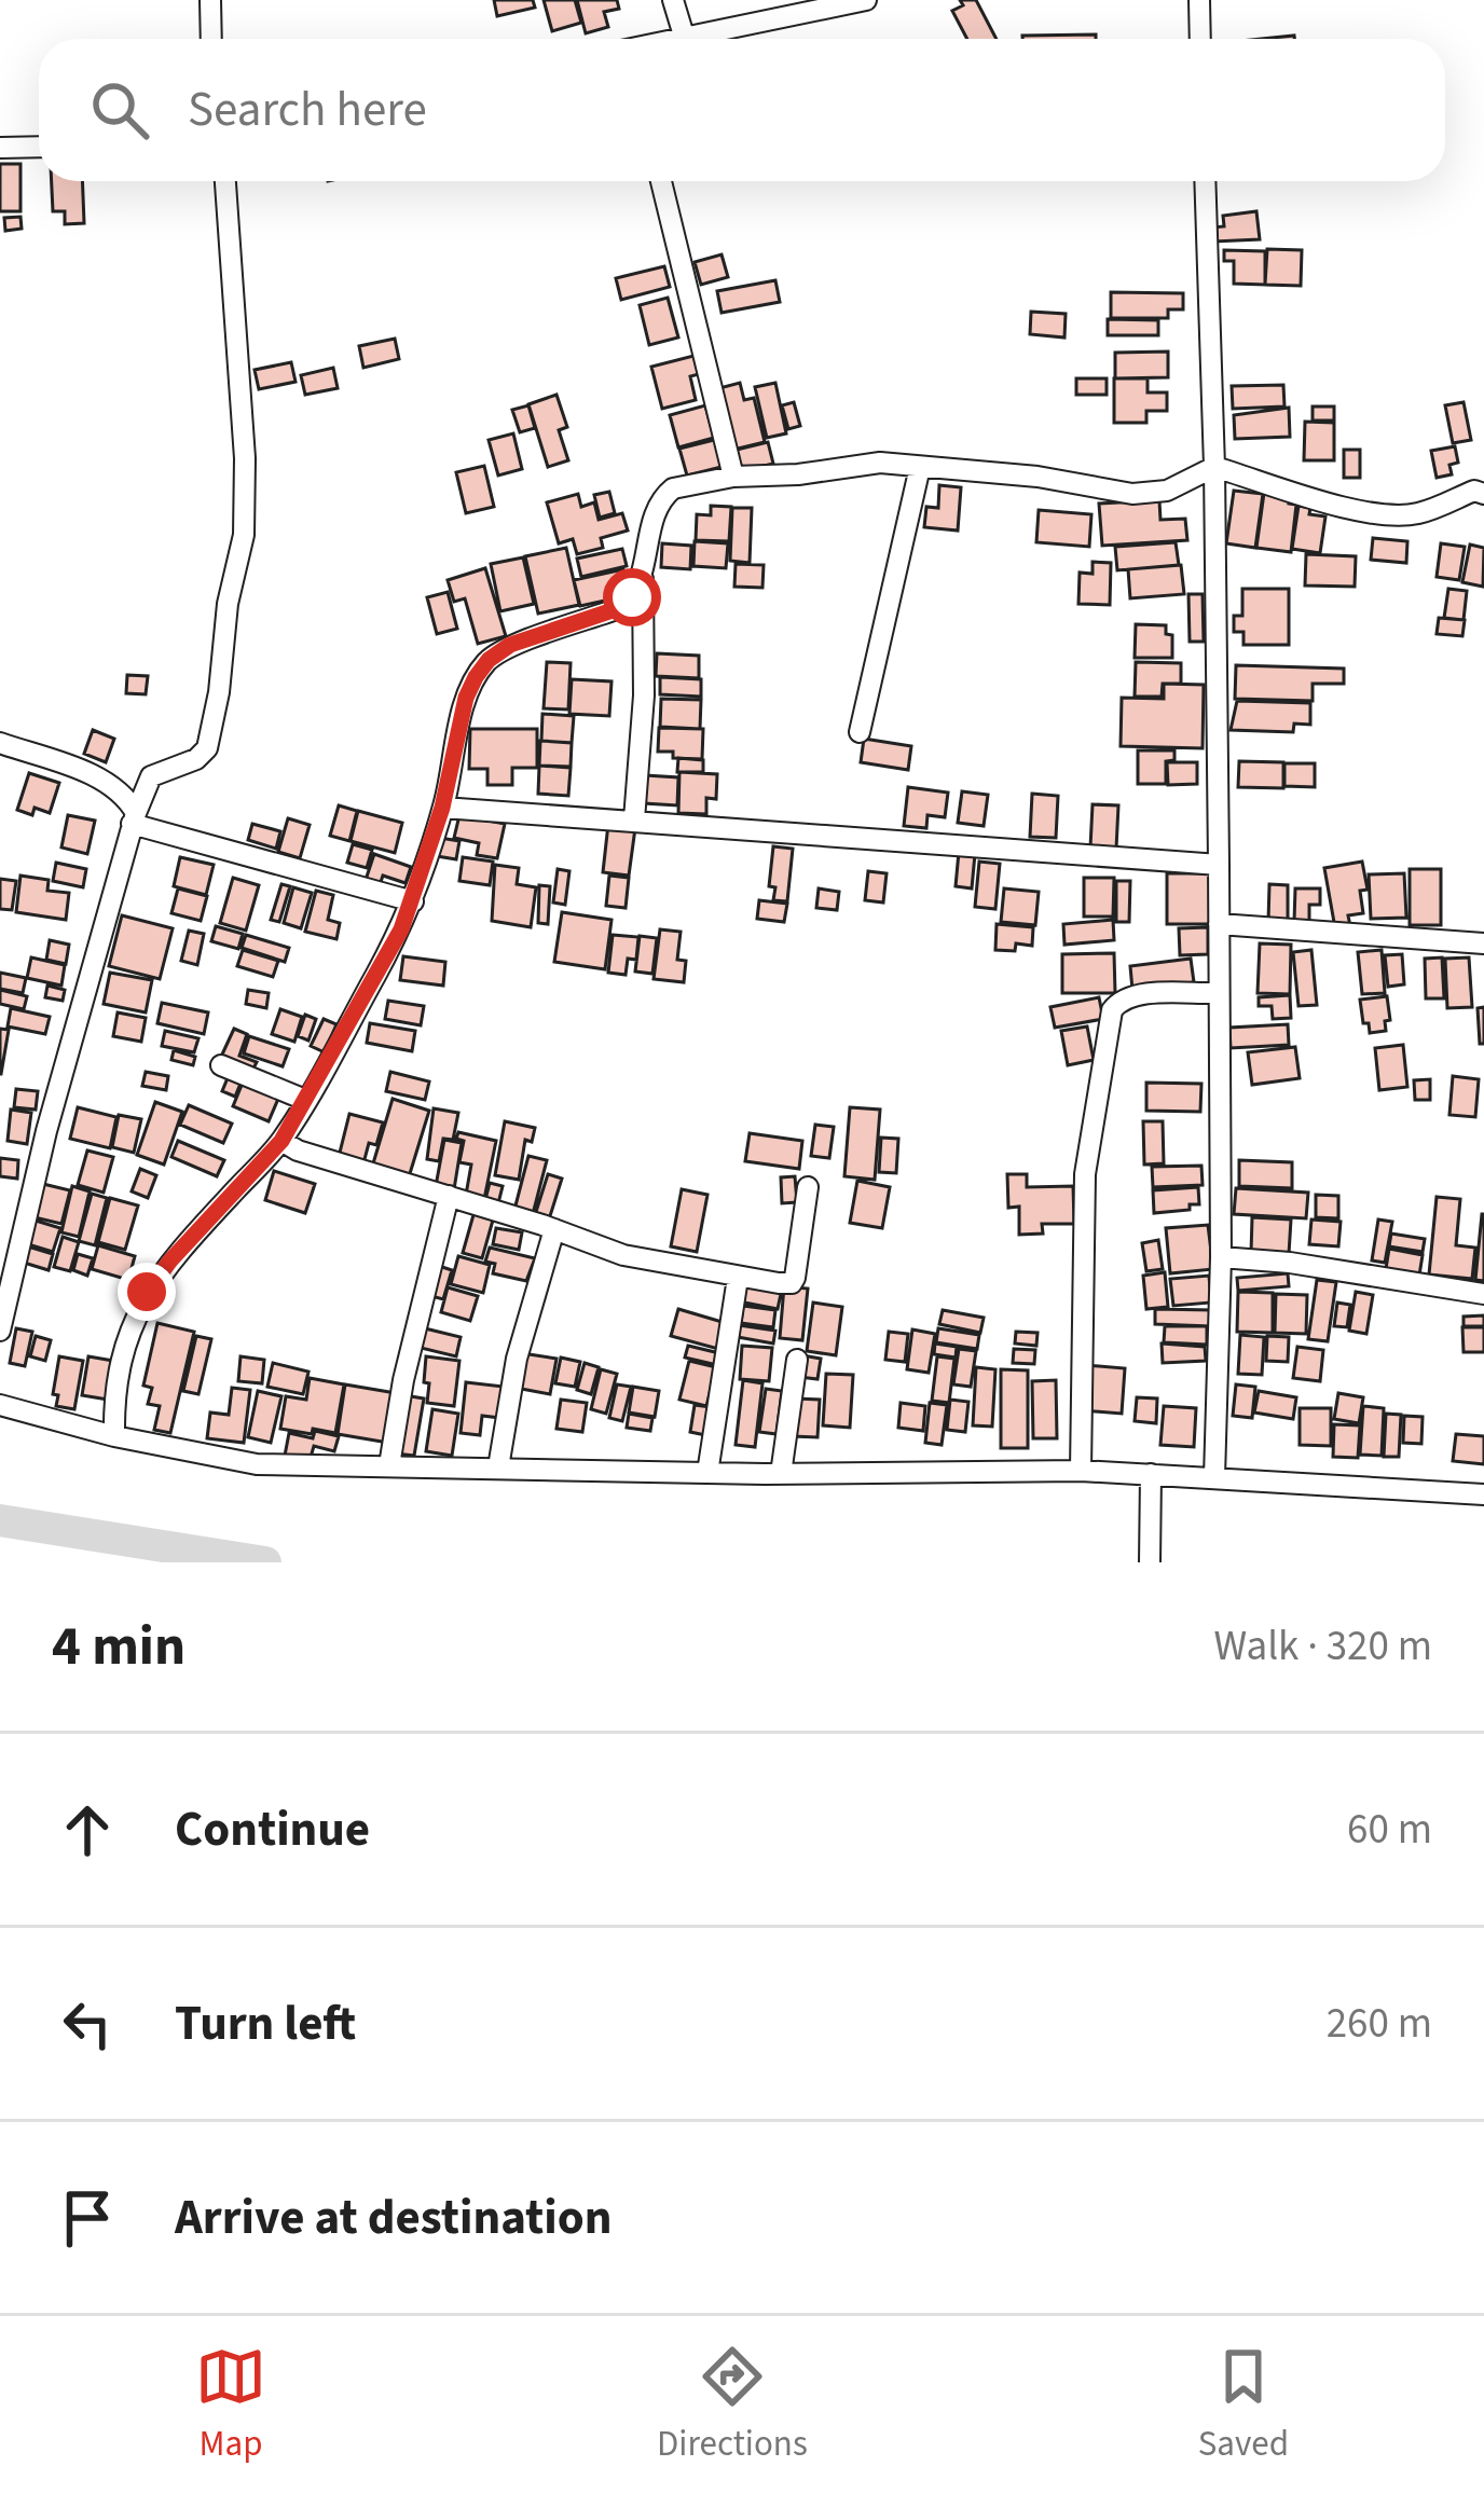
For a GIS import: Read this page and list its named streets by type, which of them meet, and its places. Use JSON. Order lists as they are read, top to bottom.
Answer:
{
  "page": {
    "search": "Search here",
    "heading": ["4 min", "Walk · 320 m"],
    "list": [
      ["Continue", "60 m"],
      ["Turn left", "260 m"],
      "Arrive at destination"
    ],
    "nav": ["Map", "Directions", "Saved"]
  }
}
